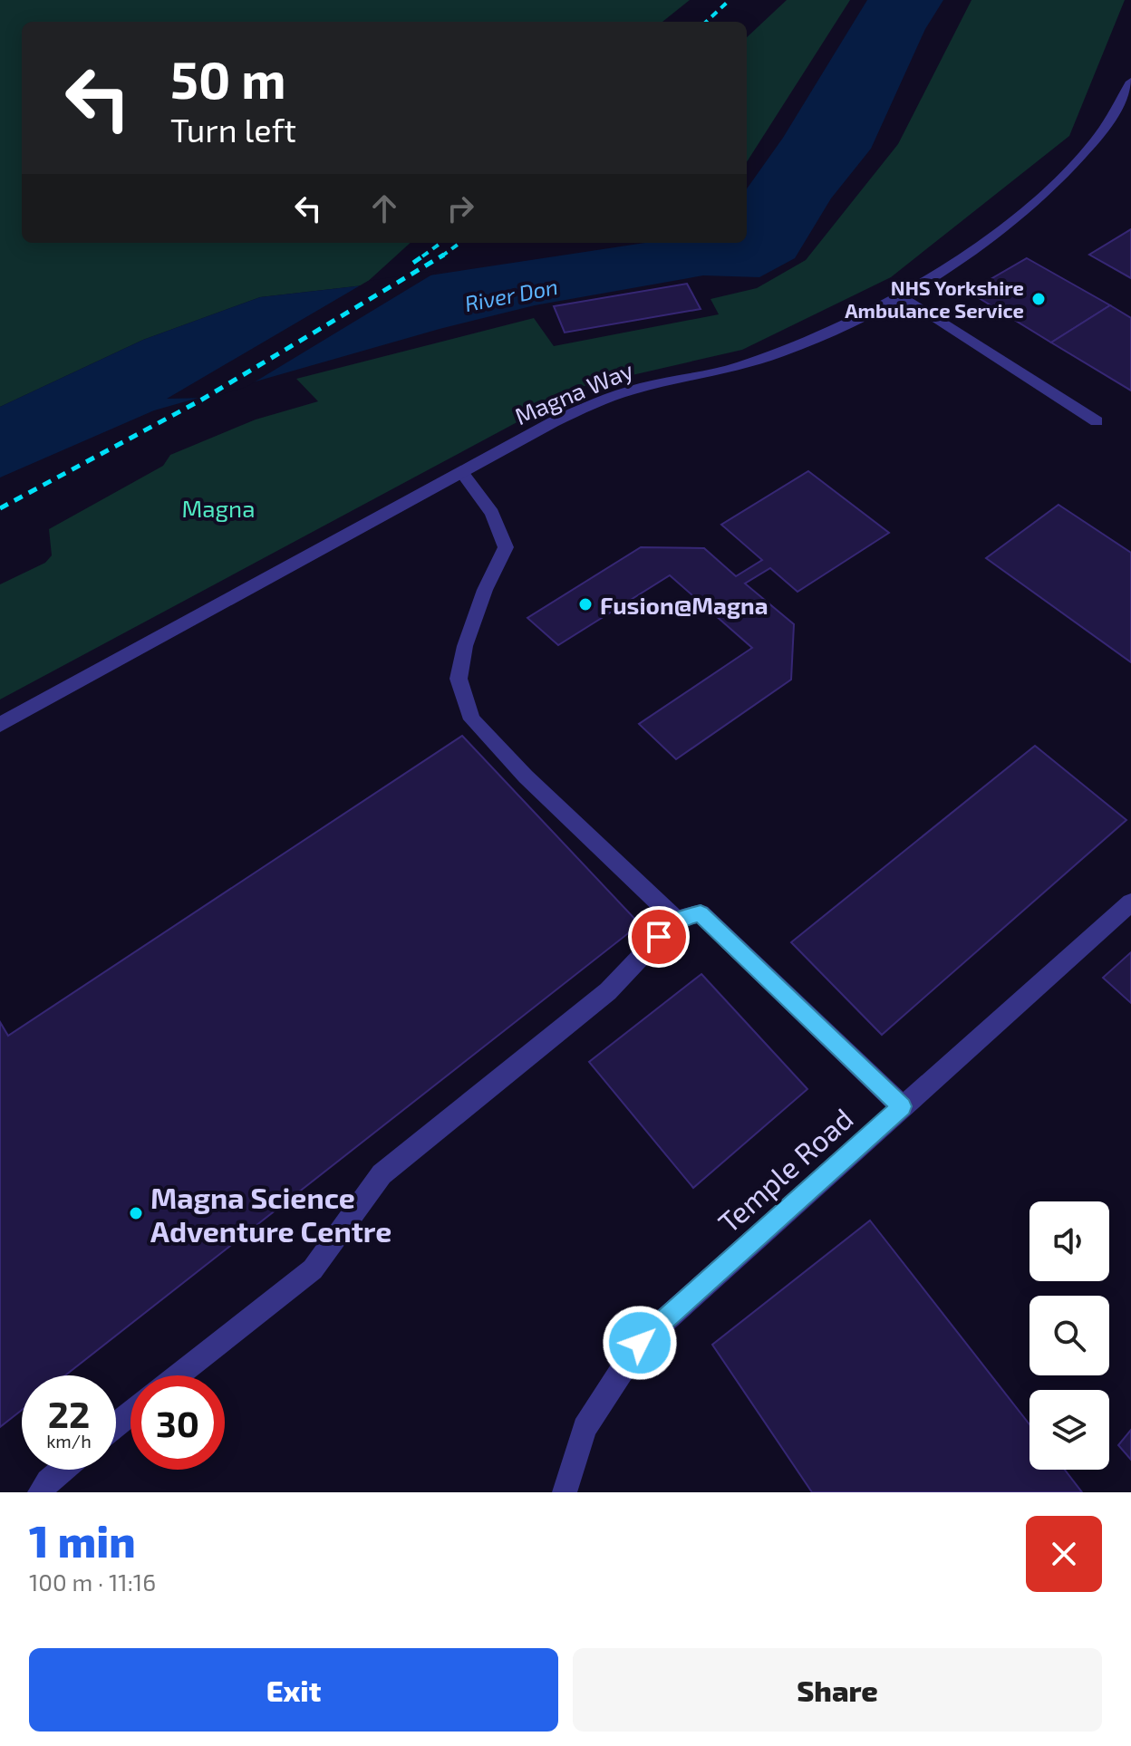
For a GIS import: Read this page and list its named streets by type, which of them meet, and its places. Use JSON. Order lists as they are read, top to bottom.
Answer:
{
  "streets": {
    "street": ["Magna Way", "Temple Road"]
  },
  "water": ["River Don"],
  "parks": ["Magna"],
  "places": ["NHS Yorkshire Ambulance Service", "Fusion@Magna", "Magna Science Adventure Centre"],
  "page": {
    "turn": ["50 m", "Turn left"],
    "speed": "22 km/h",
    "limit": "30",
    "heading": ["1 min", "100 m · 11:16"],
    "buttons": ["Exit", "Share"]
  }
}
